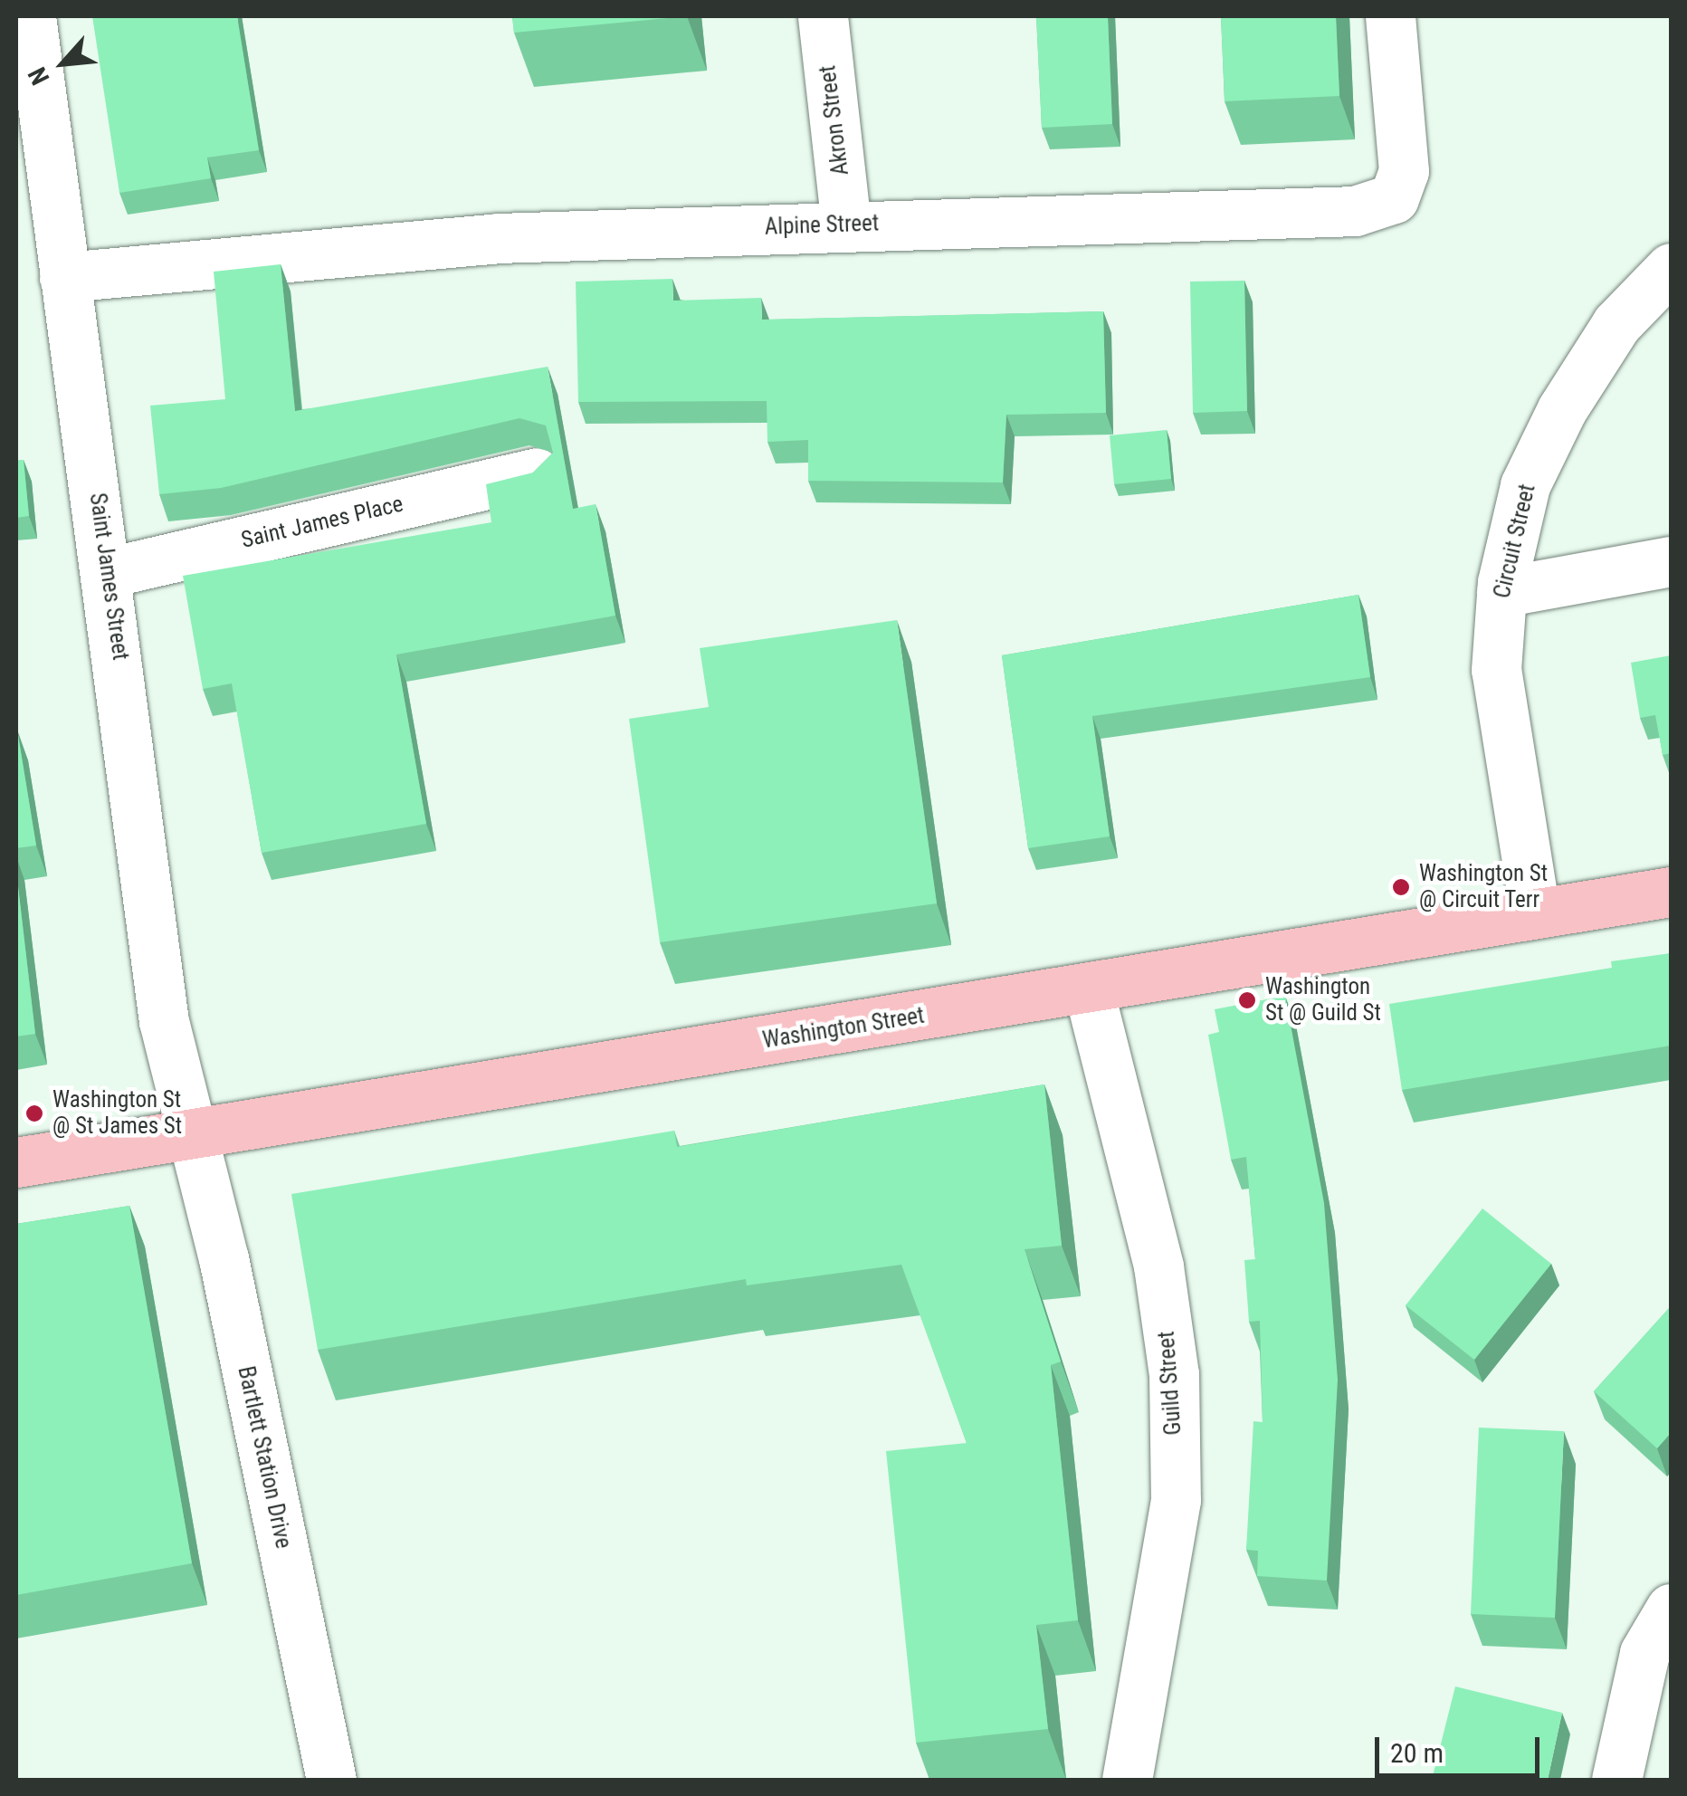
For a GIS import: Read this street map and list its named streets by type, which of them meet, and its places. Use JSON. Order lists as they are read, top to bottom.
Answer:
{
  "streets": {
    "main road": ["Washington Street"],
    "street": [
      "Akron Street",
      "Alpine Street",
      "Saint James Place",
      "Circuit Street",
      "Saint James Street",
      "Guild Street",
      "Bartlett Station Drive"
    ]
  },
  "crossings": [
    ["Akron Street", "Alpine Street"],
    ["Alpine Street", "Saint James Street"],
    ["Saint James Place", "Saint James Street"],
    ["Circuit Street", "Washington Street"],
    ["Saint James Street", "Washington Street"],
    ["Saint James Street", "Bartlett Station Drive"],
    ["Washington Street", "Guild Street"],
    ["Washington Street", "Bartlett Station Drive"]
  ],
  "places": ["Washington St @ Circuit Terr", "Washington St @ Guild St", "Washington St @ St James St"],
  "scale_bar": "20 m",
  "north": "bottom left"
}
